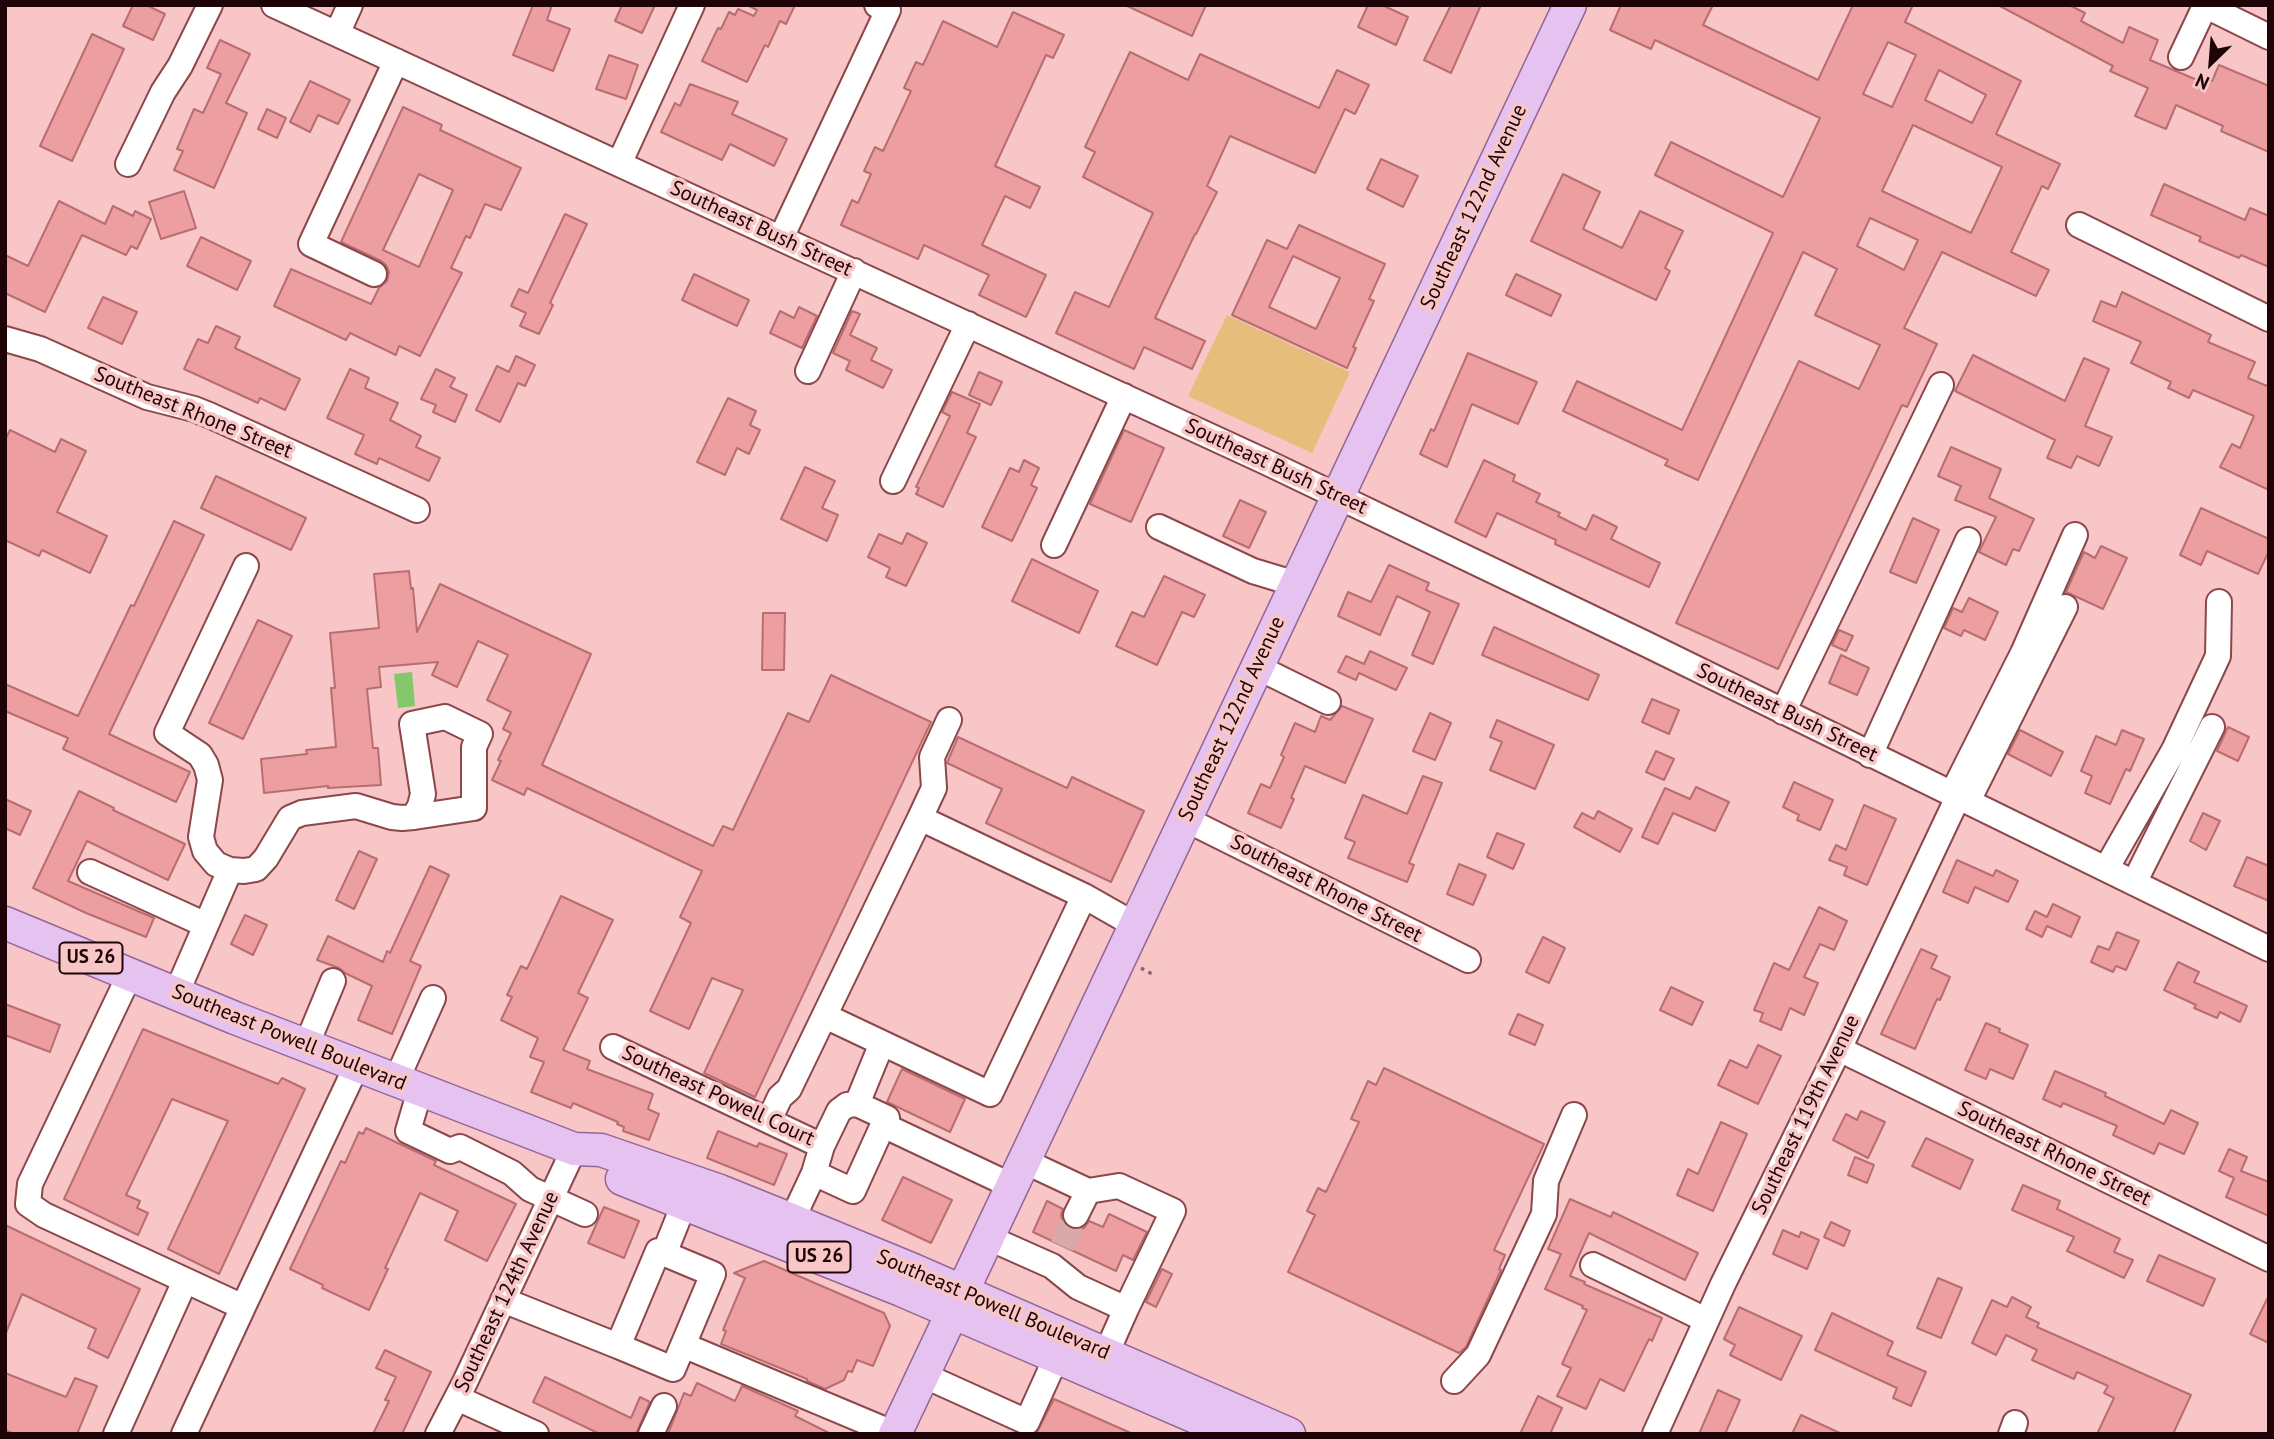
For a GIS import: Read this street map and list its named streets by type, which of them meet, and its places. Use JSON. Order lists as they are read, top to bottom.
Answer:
{
  "streets": {
    "main road": ["Southeast 122nd Avenue", "US 26", "Southeast Powell Boulevard"],
    "street": [
      "Southeast Bush Street",
      "Southeast Rhone Street",
      "Southeast Powell Court",
      "Southeast 119th Avenue",
      "Southeast 124th Avenue"
    ]
  },
  "crossings": [
    ["Southeast 122nd Avenue", "Southeast Bush Street"],
    ["Southeast 122nd Avenue", "Southeast Rhone Street"],
    ["Southeast 122nd Avenue", "Southeast Powell Boulevard"],
    ["Southeast Bush Street", "Southeast 119th Avenue"],
    ["Southeast Rhone Street", "Southeast 119th Avenue"],
    ["Southeast Powell Boulevard", "Southeast 124th Avenue"]
  ],
  "north": "bottom left"
}
